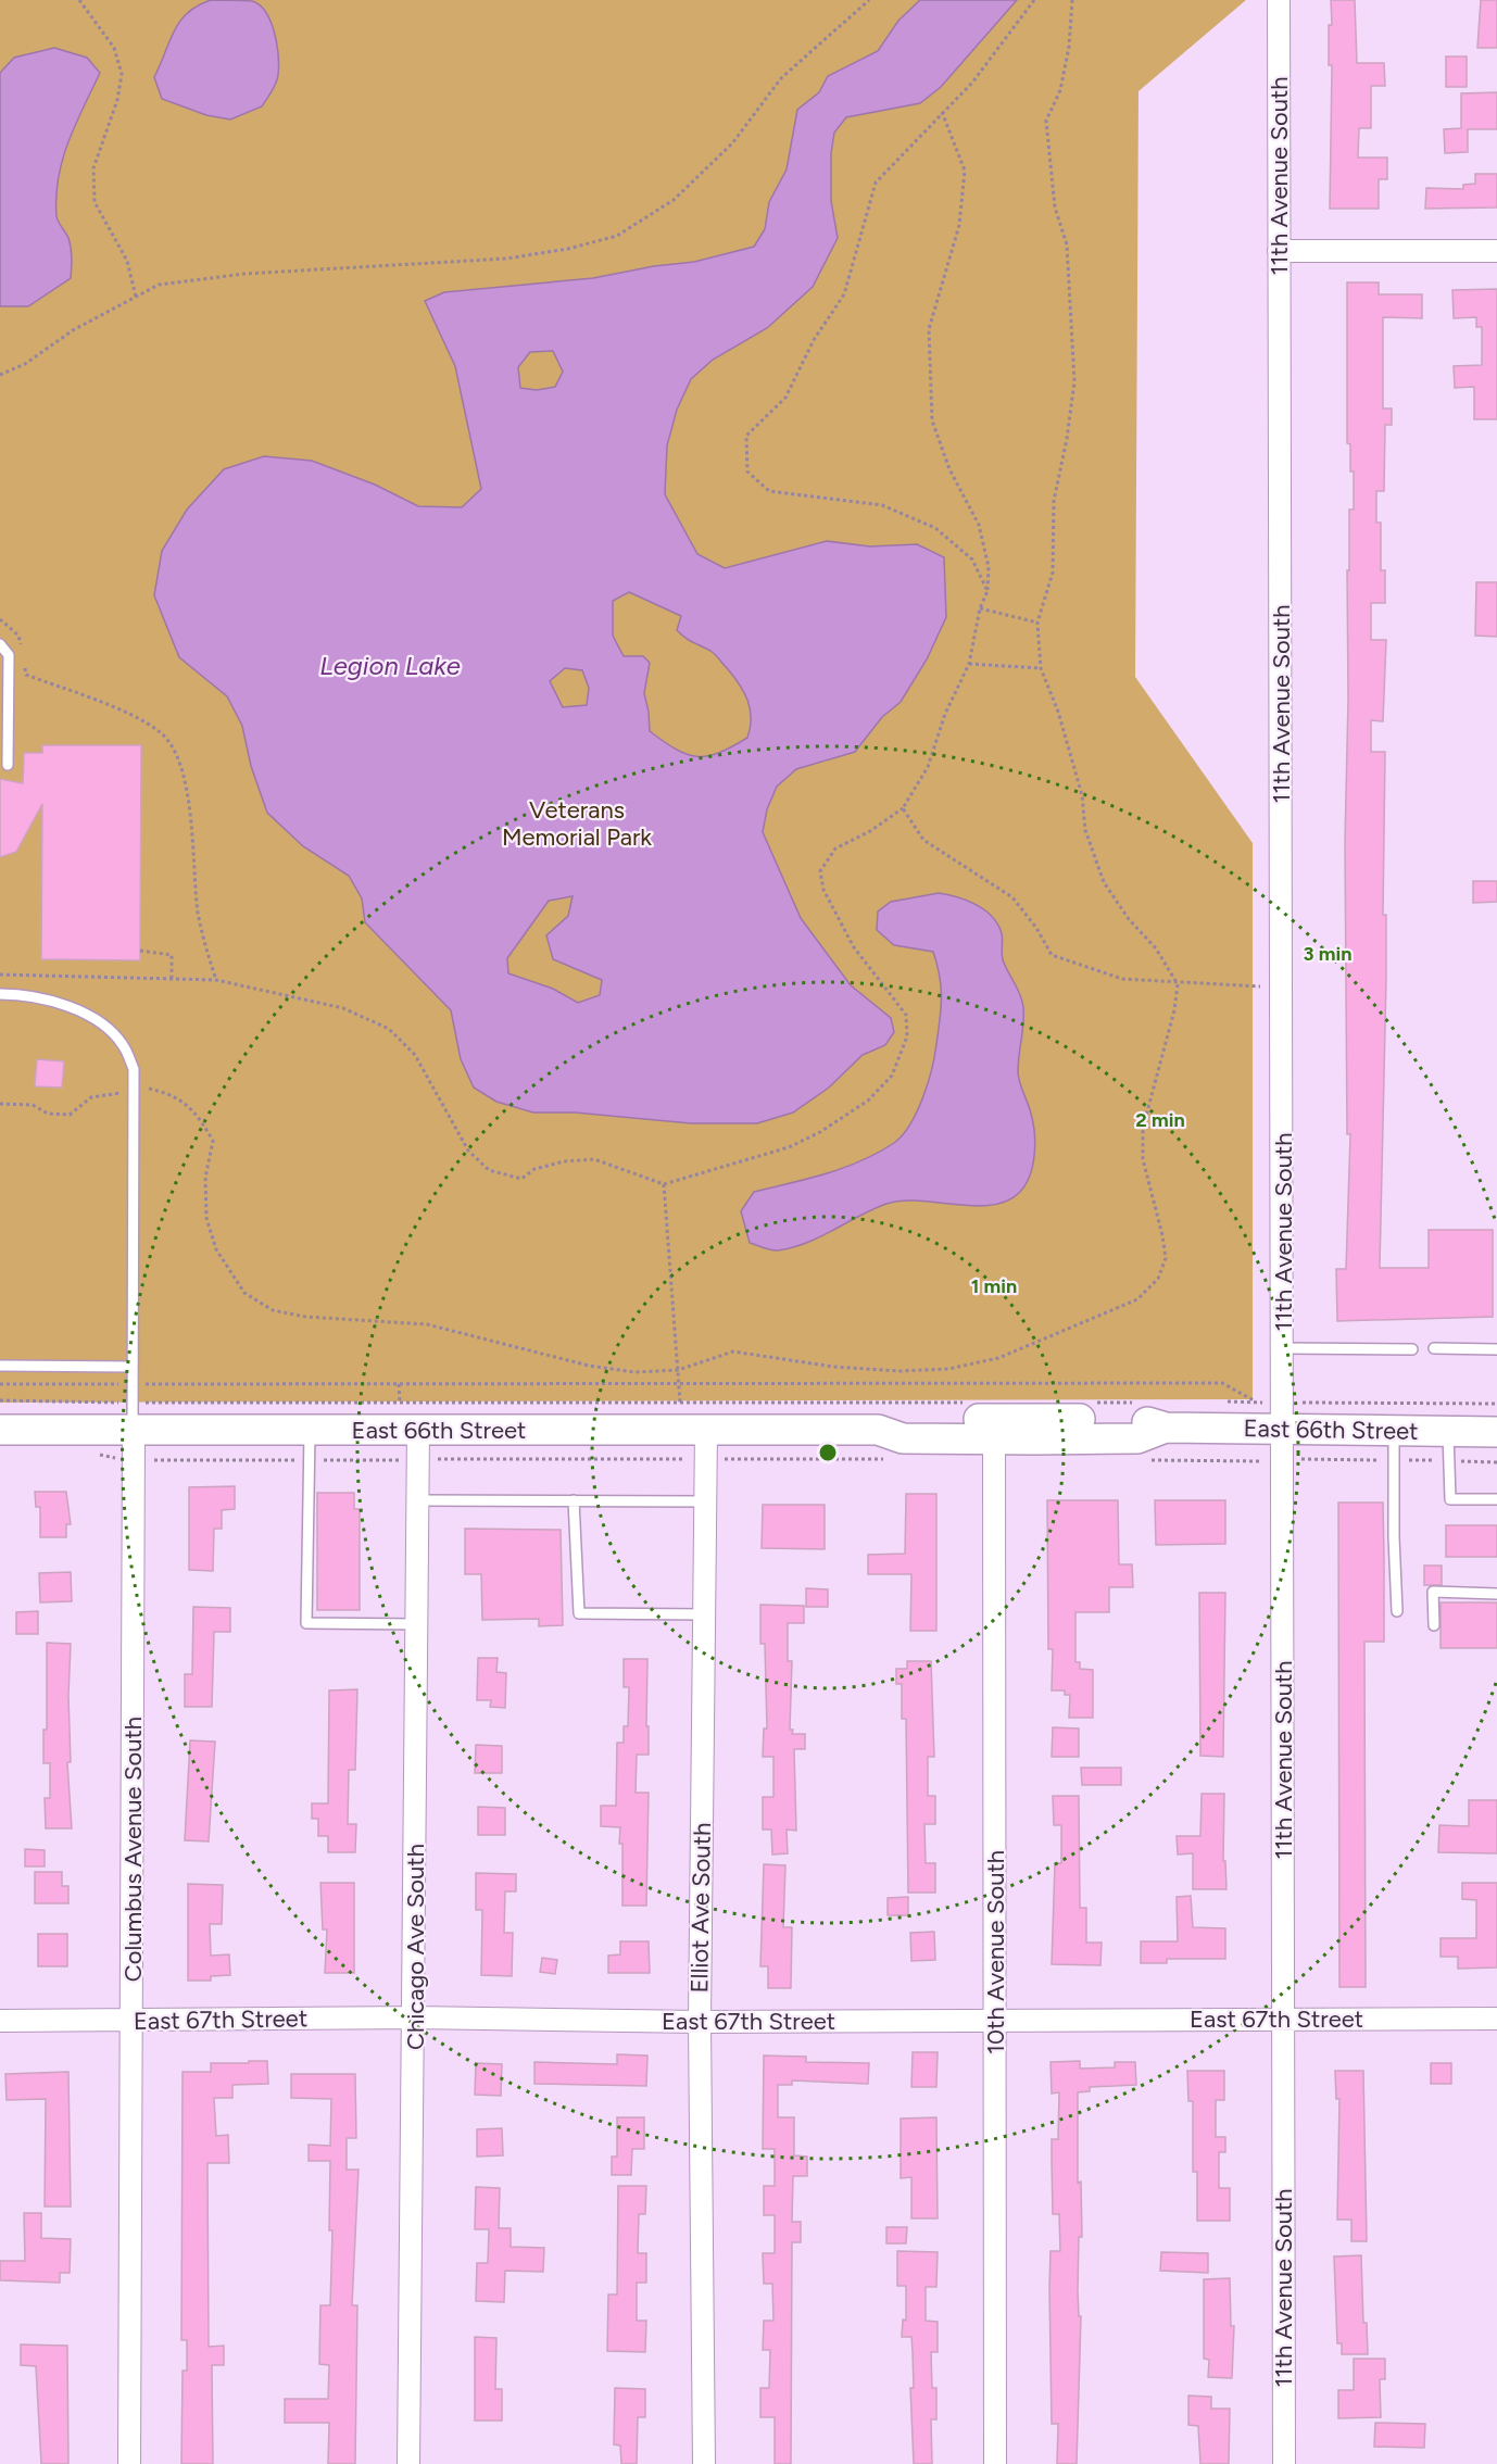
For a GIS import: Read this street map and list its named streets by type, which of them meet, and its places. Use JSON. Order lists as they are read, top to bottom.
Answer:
{
  "streets": {
    "main road": ["East 66th Street"],
    "street": [
      "11th Avenue South",
      "Columbus Avenue South",
      "Elliot Ave South",
      "Chicago Ave South",
      "10th Avenue South",
      "East 67th Street"
    ]
  },
  "crossings": [
    ["11th Avenue South", "East 66th Street"],
    ["11th Avenue South", "East 67th Street"],
    ["East 66th Street", "Columbus Avenue South"],
    ["East 66th Street", "Elliot Ave South"],
    ["East 66th Street", "Chicago Ave South"],
    ["East 66th Street", "10th Avenue South"],
    ["Columbus Avenue South", "East 67th Street"],
    ["Elliot Ave South", "East 67th Street"],
    ["Chicago Ave South", "East 67th Street"],
    ["10th Avenue South", "East 67th Street"]
  ],
  "water": ["Legion Lake"],
  "parks": ["Veterans Memorial Park"],
  "rings": ["3 min", "2 min", "1 min"]
}
